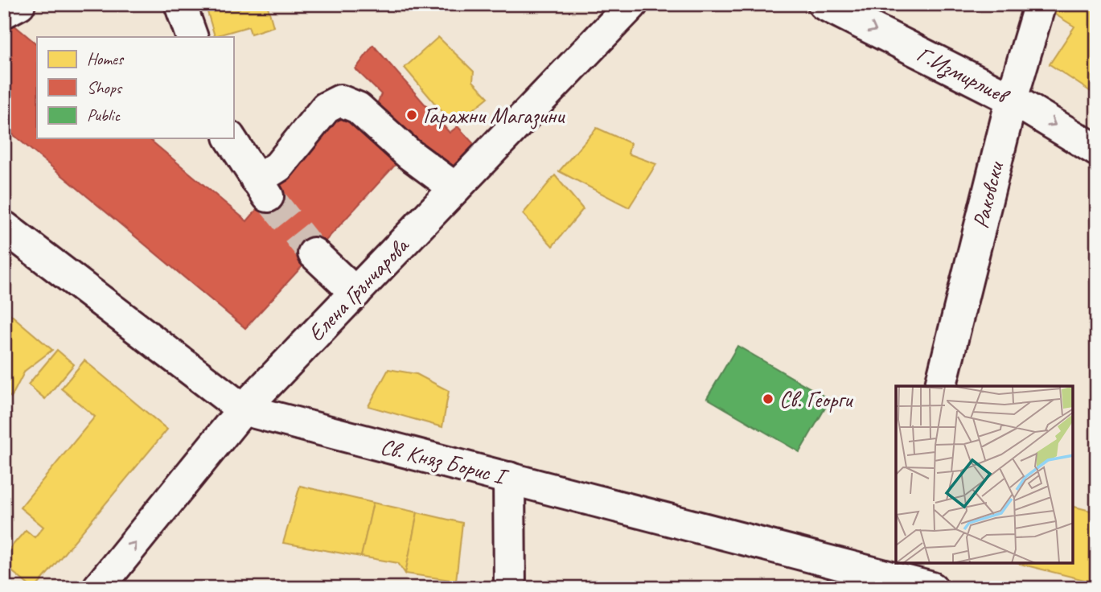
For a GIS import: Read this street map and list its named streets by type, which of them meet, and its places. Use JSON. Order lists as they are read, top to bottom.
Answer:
{
  "streets": {
    "street": [
      "Г.Измирлиев",
      "Раковски",
      "Елена Грънчарова",
      "Св. Княз Борис I"
    ]
  },
  "crossings": [
    ["Г.Измирлиев", "Раковски"],
    ["Елена Грънчарова", "Св. Княз Борис I"]
  ],
  "one_way": ["Г.Измирлиев"],
  "places": ["Гаражни Магазини", "Св. Георги"],
  "legend": ["Homes", "Shops", "Public"]
}
